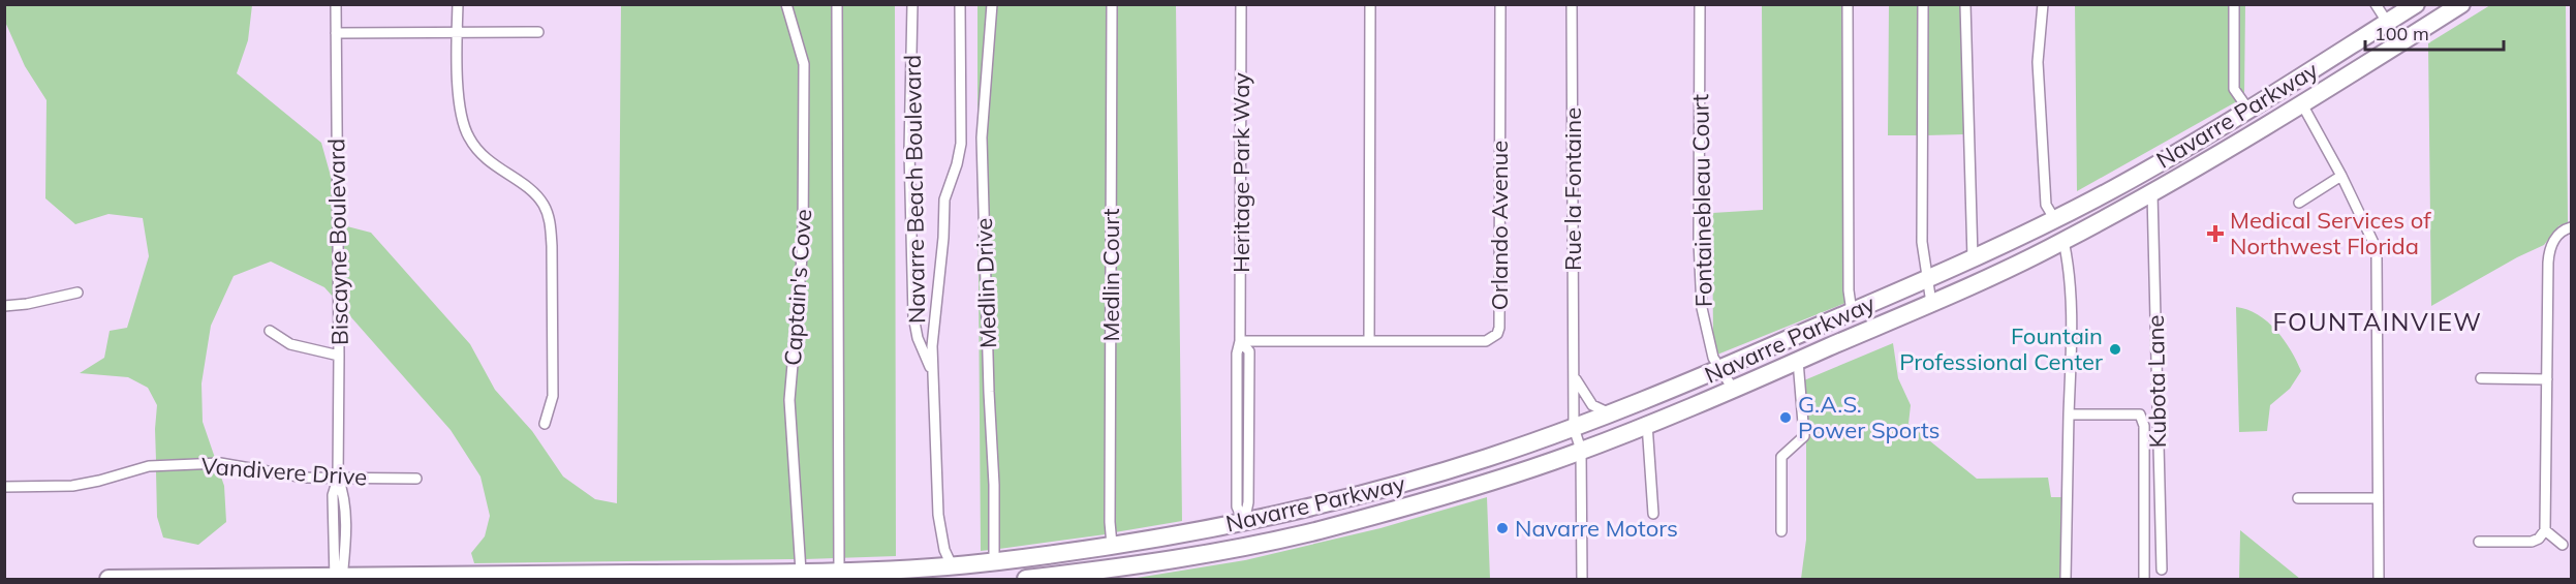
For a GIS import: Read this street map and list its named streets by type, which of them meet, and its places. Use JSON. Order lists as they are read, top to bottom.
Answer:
{
  "streets": {
    "highway": ["Navarre Parkway"],
    "street": [
      "Heritage Park Way",
      "Navarre Beach Boulevard",
      "Rue la Fontaine",
      "Fontainebleau Court",
      "Orlando Avenue",
      "Biscayne Boulevard",
      "Medlin Court",
      "Medlin Drive",
      "Captain's Cove",
      "Kubota Lane",
      "Vandivere Drive"
    ]
  },
  "crossings": [
    ["Navarre Parkway", "Heritage Park Way"],
    ["Navarre Parkway", "Rue la Fontaine"],
    ["Navarre Parkway", "Fontainebleau Court"],
    ["Navarre Parkway", "Biscayne Boulevard"],
    ["Navarre Parkway", "Medlin Court"],
    ["Navarre Parkway", "Medlin Drive"],
    ["Navarre Parkway", "Captain's Cove"],
    ["Navarre Parkway", "Kubota Lane"],
    ["Heritage Park Way", "Orlando Avenue"],
    ["Biscayne Boulevard", "Vandivere Drive"]
  ],
  "districts": ["FOUNTAINVIEW"],
  "places": {
    "health": ["Medical Services of Northwest Florida"],
    "other": ["Fountain Professional Center", "G.A.S. Power Sports", "Navarre Motors"]
  },
  "scale_bar": "100 m"
}
